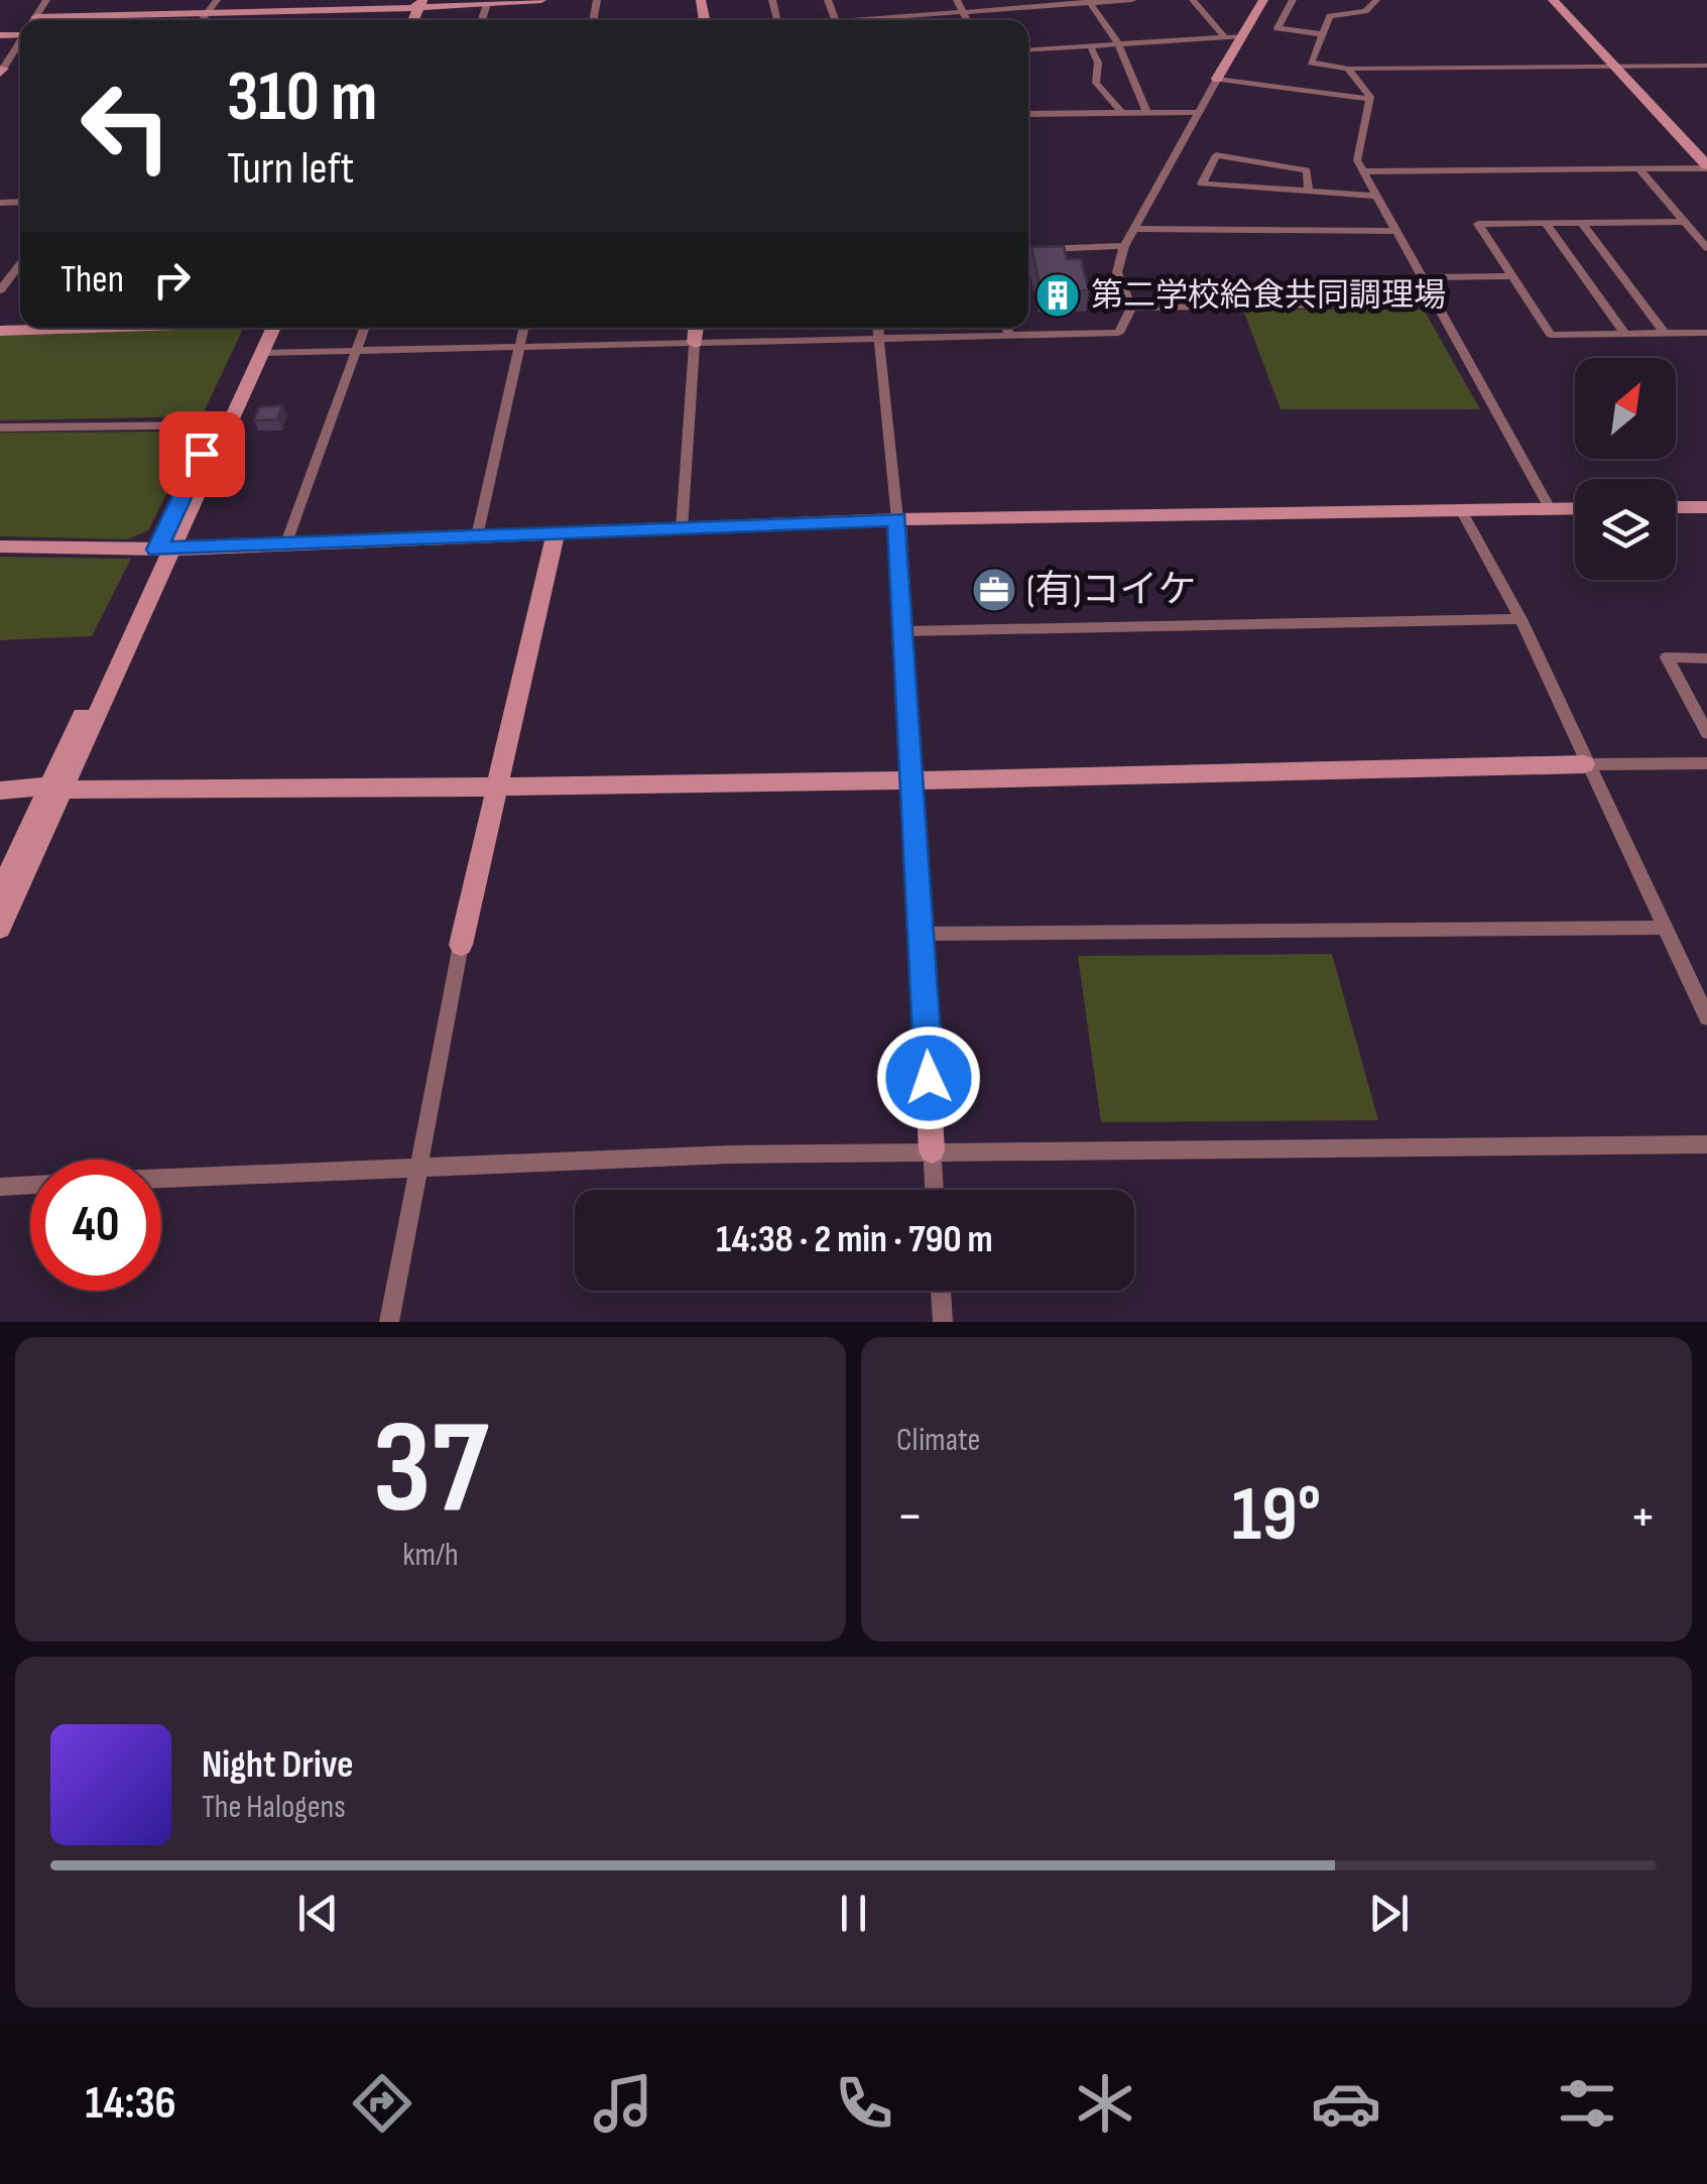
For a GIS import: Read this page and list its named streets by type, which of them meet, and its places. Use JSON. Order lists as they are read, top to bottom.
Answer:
{
  "places": {
    "building": ["第二学校給食共同調理場"],
    "office": ["(有)コイケ"]
  },
  "north": "top right",
  "page": {
    "turn": ["310 m", "Turn left"],
    "then": "Then",
    "limit": "40",
    "trip": "14:38 · 2 min · 790 m",
    "tile": [
      ["37", "km/h"],
      "Climate"
    ],
    "heat": ["−", "19°", "+"],
    "song": ["Night Drive", "The Halogens"],
    "tabs": "14:36"
  }
}
